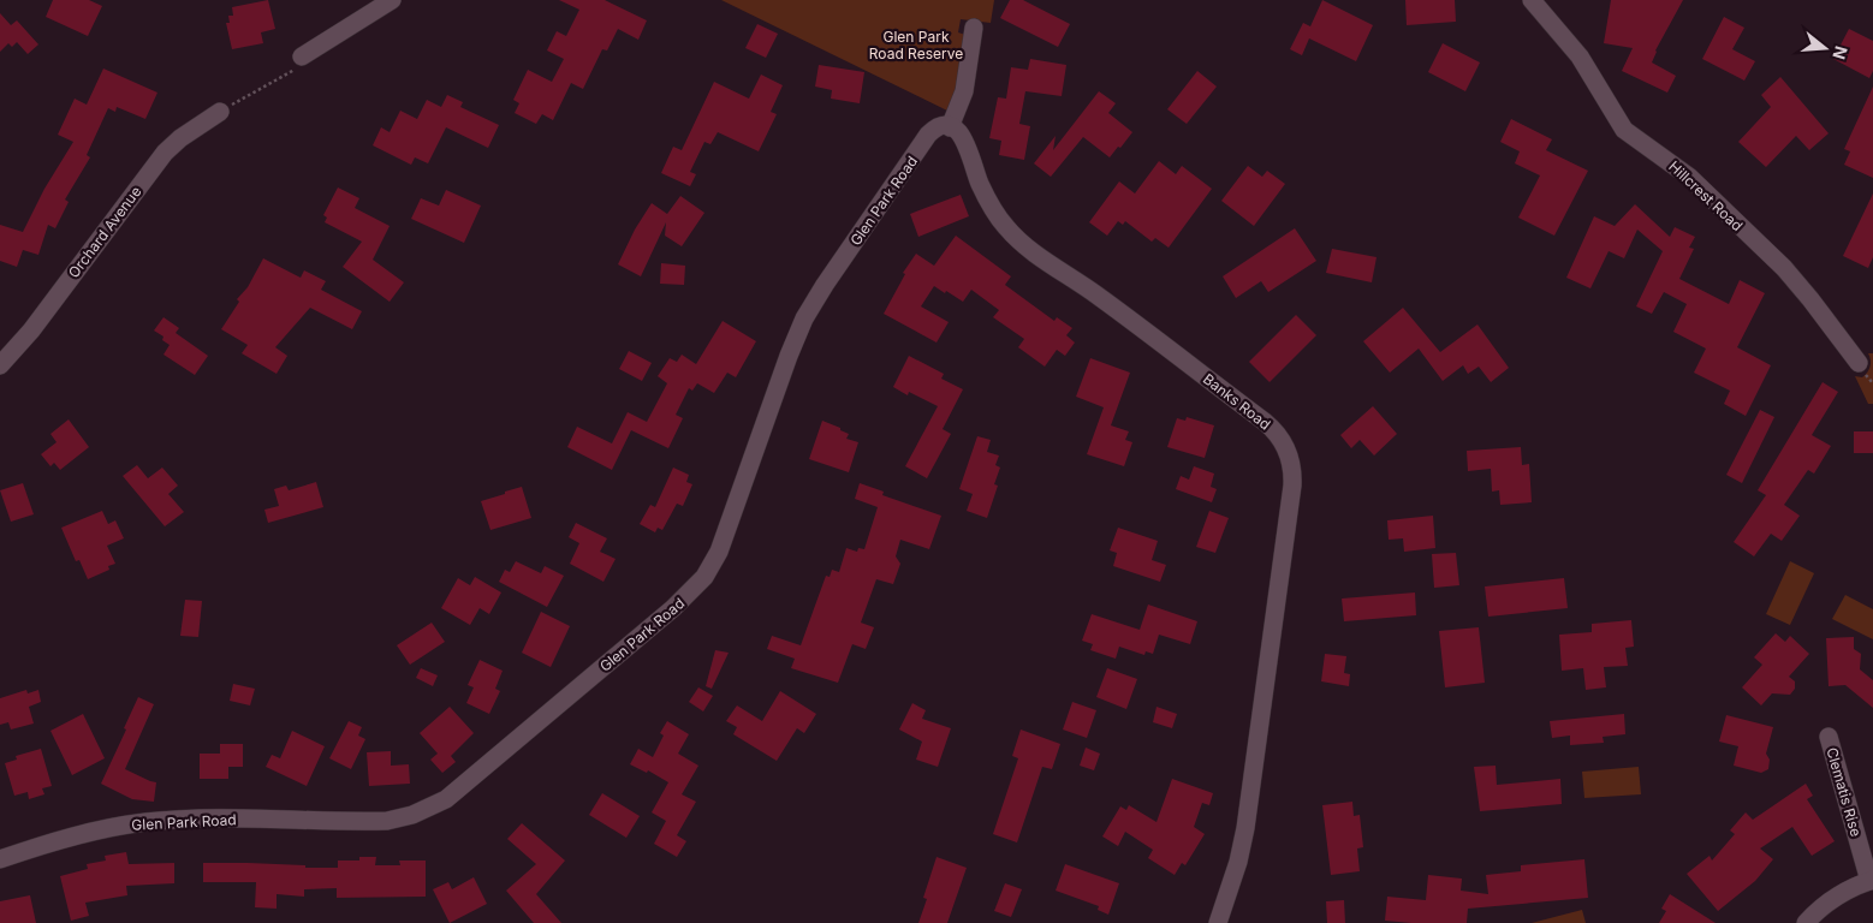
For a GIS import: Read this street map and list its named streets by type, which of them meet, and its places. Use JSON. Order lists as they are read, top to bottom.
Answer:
{
  "streets": {
    "street": [
      "Hillcrest Road",
      "Glen Park Road",
      "Orchard Avenue",
      "Banks Road",
      "Clematis Rise"
    ]
  },
  "crossings": [
    ["Glen Park Road", "Banks Road"]
  ],
  "parks": ["Glen Park Road Reserve"],
  "north": "right"
}
